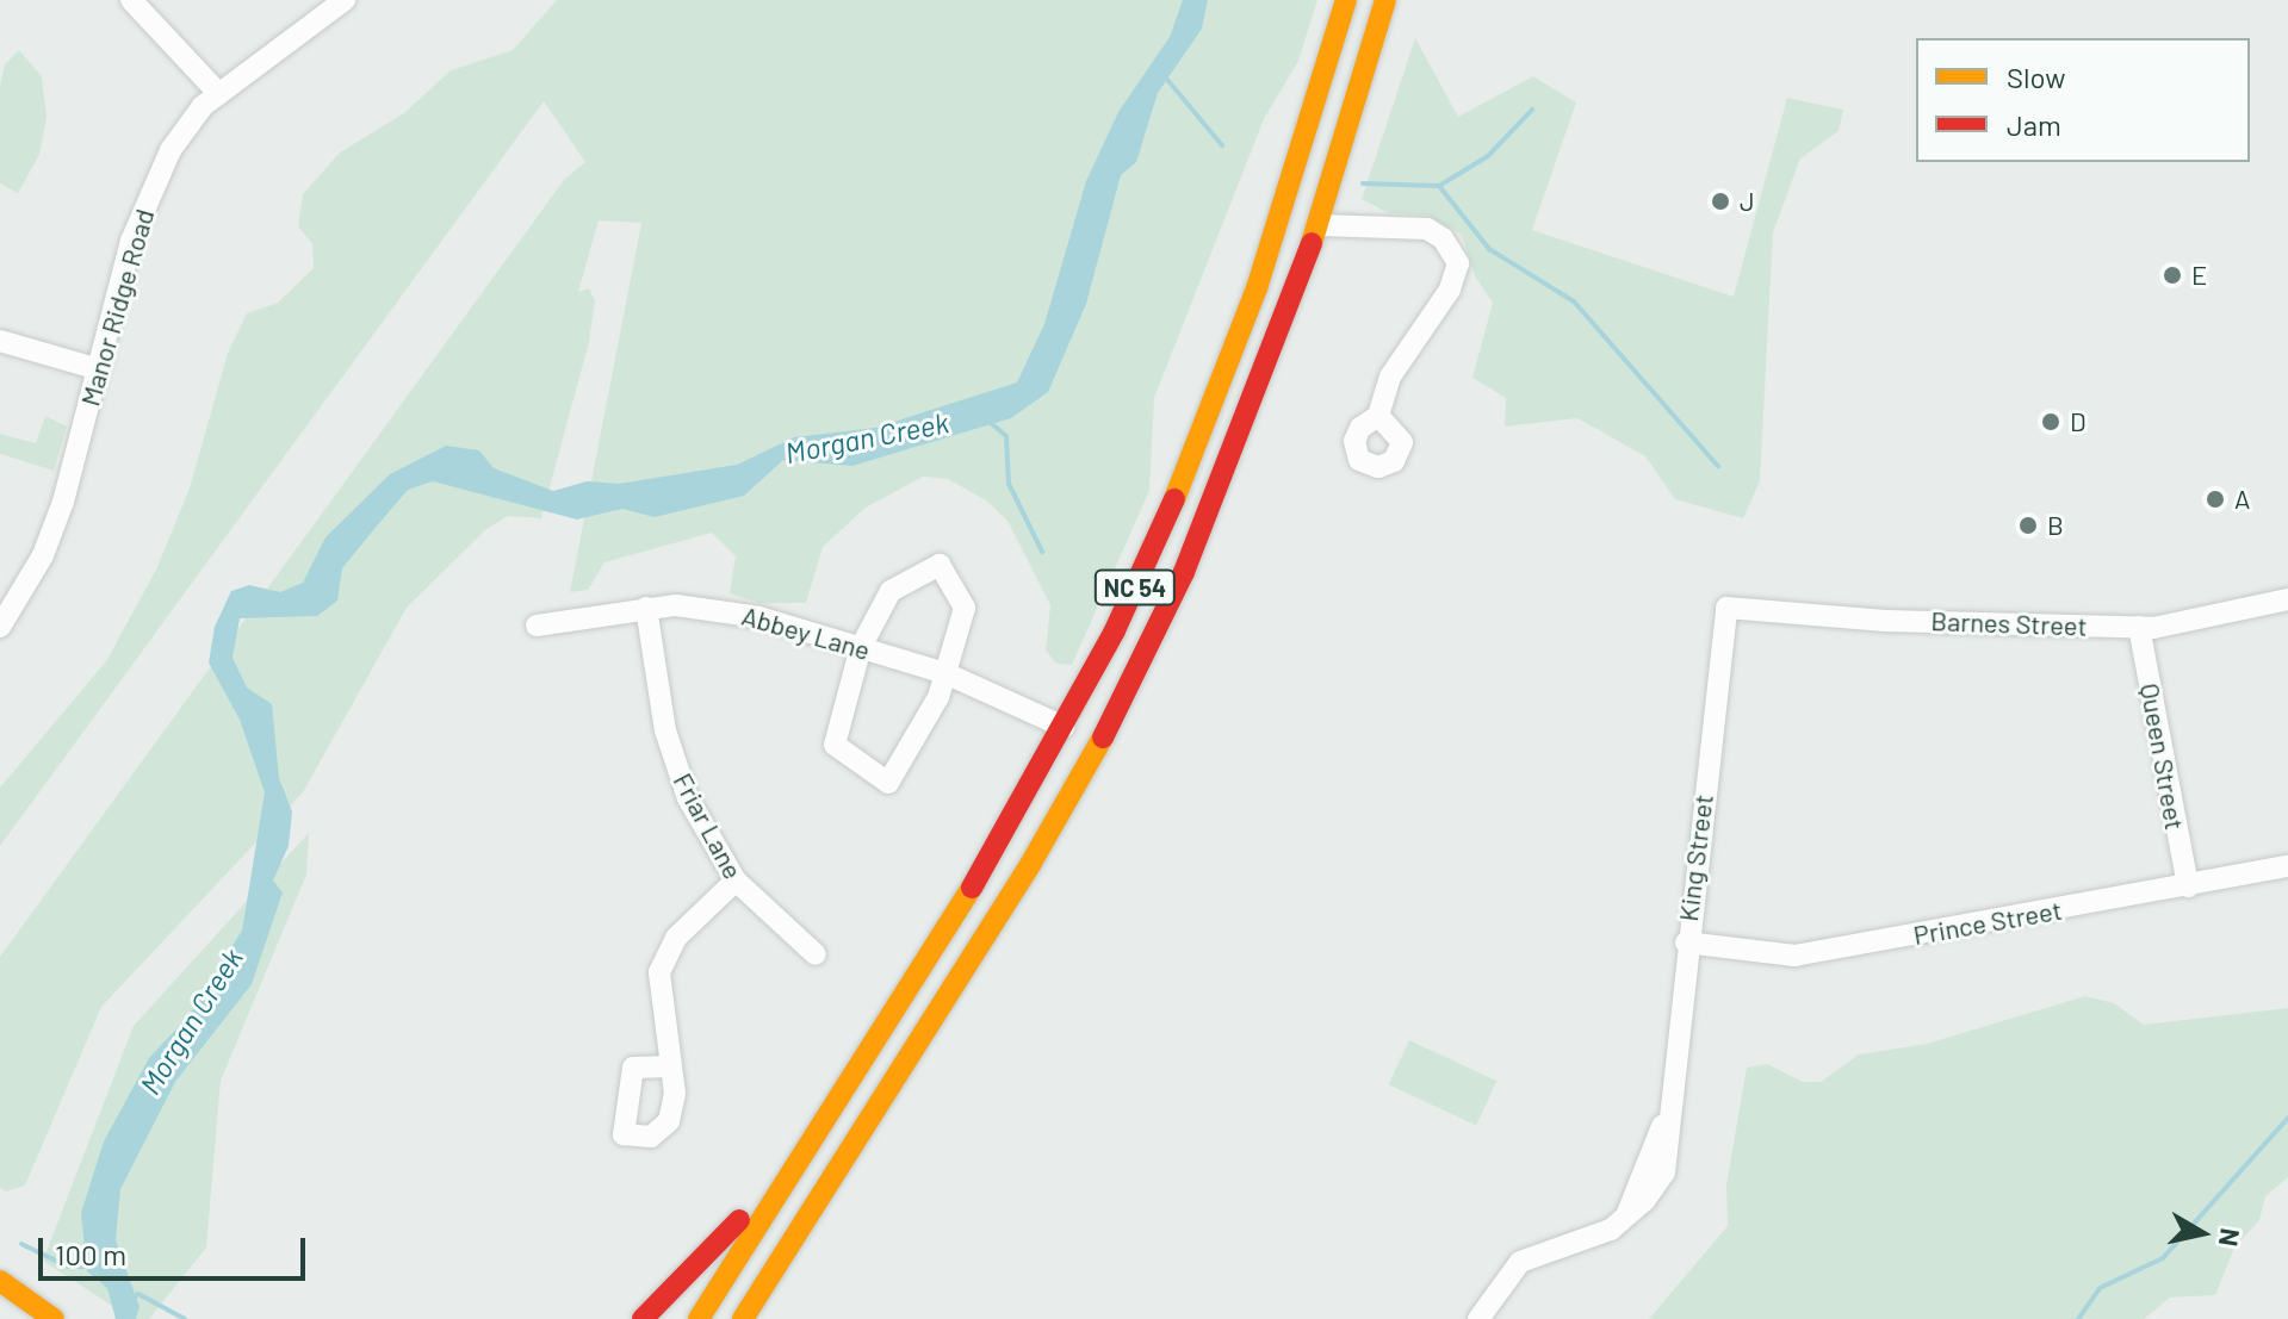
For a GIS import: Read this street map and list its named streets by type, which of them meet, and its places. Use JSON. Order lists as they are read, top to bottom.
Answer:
{
  "streets": {
    "main road": ["NC 54"],
    "street": [
      "Manor Ridge Road",
      "Barnes Street",
      "Abbey Lane",
      "Queen Street",
      "Friar Lane",
      "King Street",
      "Prince Street"
    ]
  },
  "crossings": [
    ["NC 54", "Abbey Lane"],
    ["Barnes Street", "Queen Street"],
    ["Barnes Street", "King Street"],
    ["Abbey Lane", "Friar Lane"],
    ["Queen Street", "Prince Street"],
    ["King Street", "Prince Street"]
  ],
  "water": ["Morgan Creek"],
  "places": [
    "J",
    "E",
    "D",
    "A",
    "B"
  ],
  "legend": ["Slow", "Jam"],
  "scale_bar": "100 m",
  "north": "right"
}
